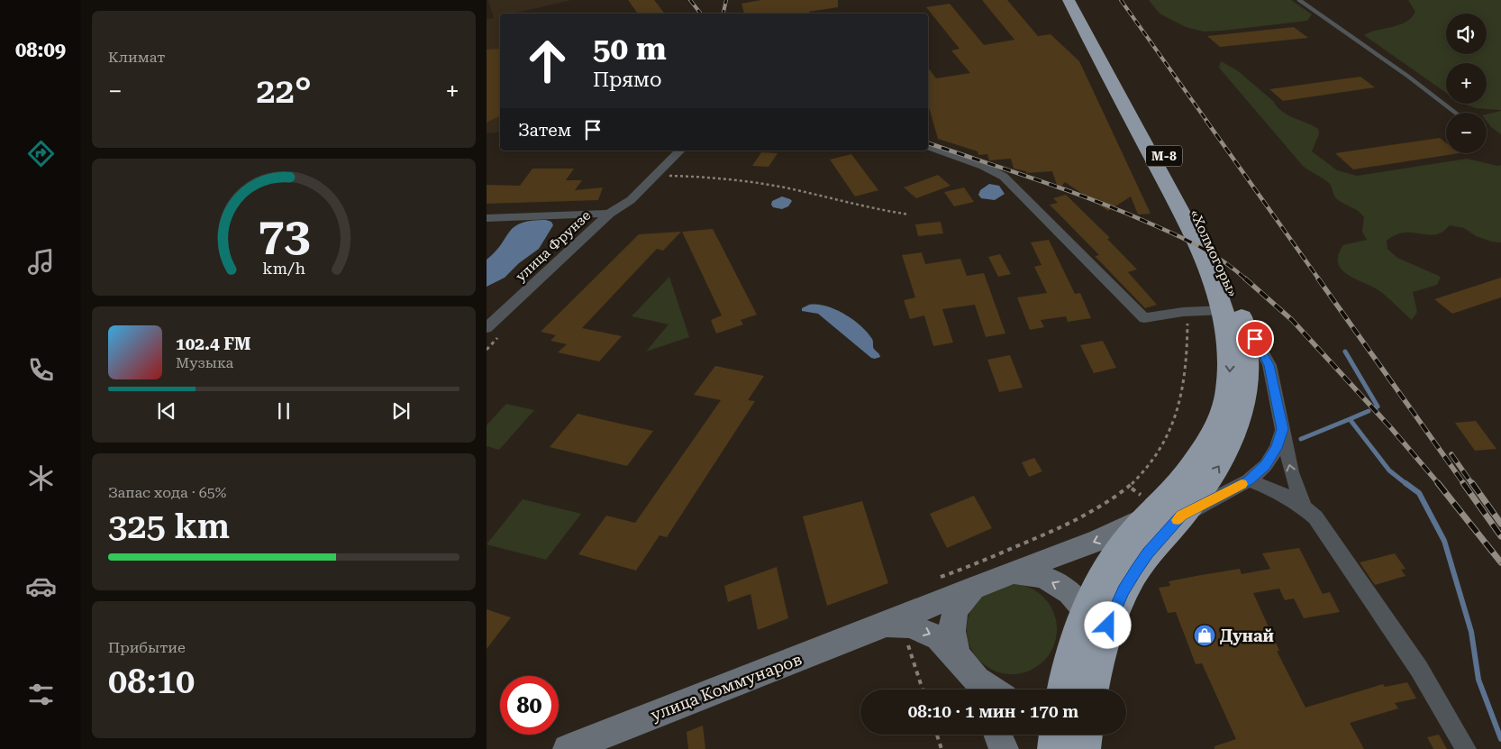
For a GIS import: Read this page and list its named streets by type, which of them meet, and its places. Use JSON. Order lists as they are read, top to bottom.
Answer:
{
  "streets": {
    "highway": ["М-8", "«Холмогоры»"],
    "street": ["улица Фрунзе", "улица Коммунаров"]
  },
  "crossings": [
    ["М-8", "«Холмогоры»"],
    ["«Холмогоры»", "улица Коммунаров"]
  ],
  "places": {
    "shop": ["Дунай"]
  },
  "page": {
    "tabs": "08:09",
    "tile": [
      "Климат",
      ["Запас хода · 65%", "325 km"],
      ["Прибытие", "08:10"]
    ],
    "map_buttons": ["+", "−"],
    "turn": ["50 m", "Прямо"],
    "heat": ["−", "22°", "+"],
    "then": "Затем",
    "song": ["102.4 FM", "Музыка"],
    "limit": "80",
    "trip": "08:10 · 1 мин · 170 m",
    "gauge": ["73", "km/h"]
  }
}
